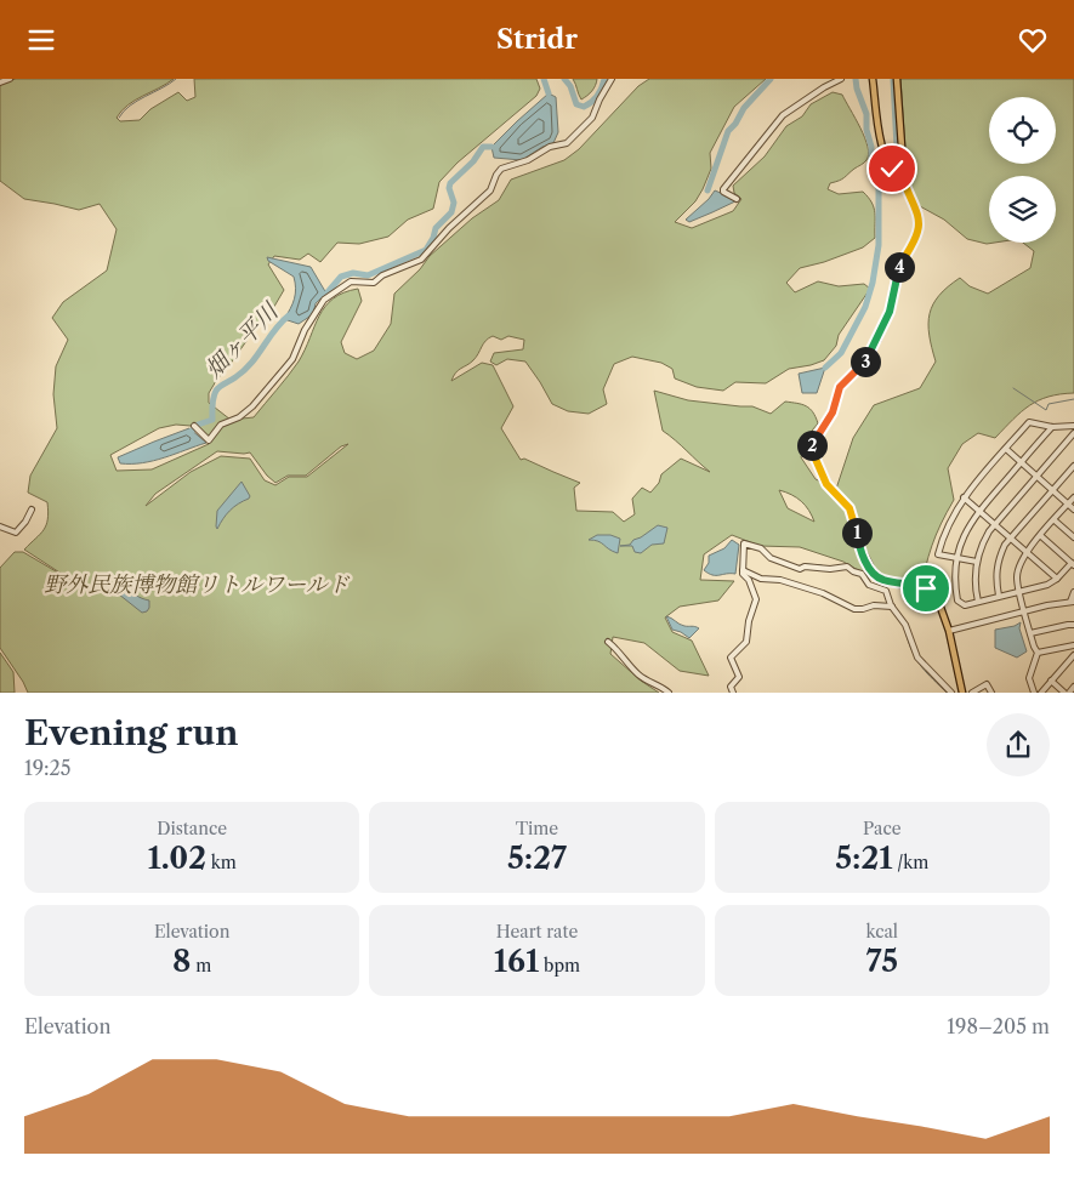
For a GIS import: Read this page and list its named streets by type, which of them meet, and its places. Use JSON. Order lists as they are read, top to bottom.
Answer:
{
  "water": ["畑ヶ平川"],
  "parks": ["野外民族博物館リトルワールド"],
  "page": {
    "header": "Stridr",
    "pins": [
      "4",
      "3",
      "2",
      "1"
    ],
    "heading": ["Evening run", "19:25"],
    "stats": [
      ["Distance", "1.02 km"],
      ["Time", "5:27"],
      ["Pace", "5:21 /km"],
      ["Elevation", "8 m"],
      ["Heart rate", "161 bpm"],
      ["kcal", "75"]
    ],
    "chart": ["Elevation", "198–205 m"]
  }
}
